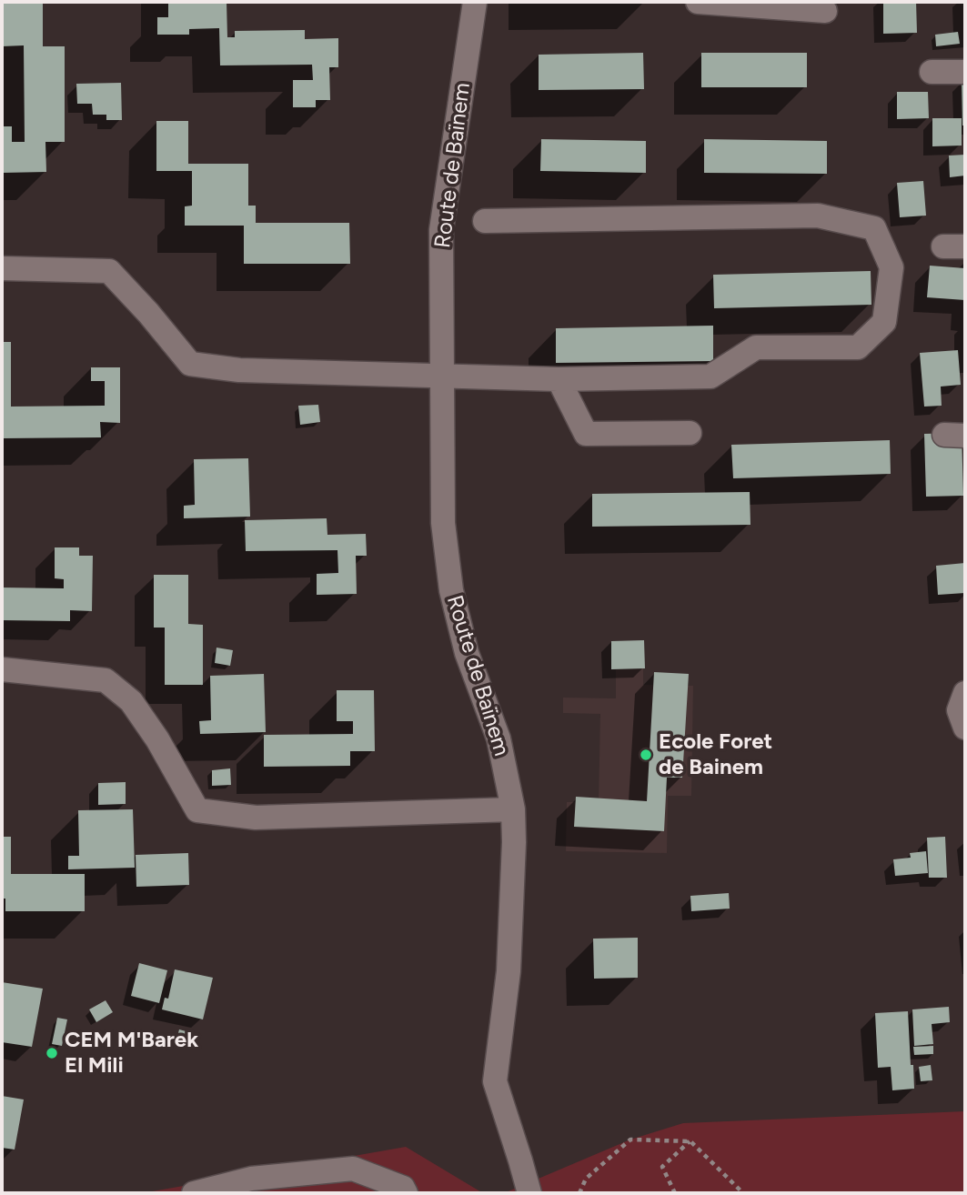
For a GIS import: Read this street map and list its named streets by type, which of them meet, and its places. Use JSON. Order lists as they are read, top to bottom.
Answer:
{
  "streets": {
    "street": ["Route de Baïnem"]
  },
  "places": ["Ecole Foret de Bainem", "CEM M'Barek El Mili"]
}
